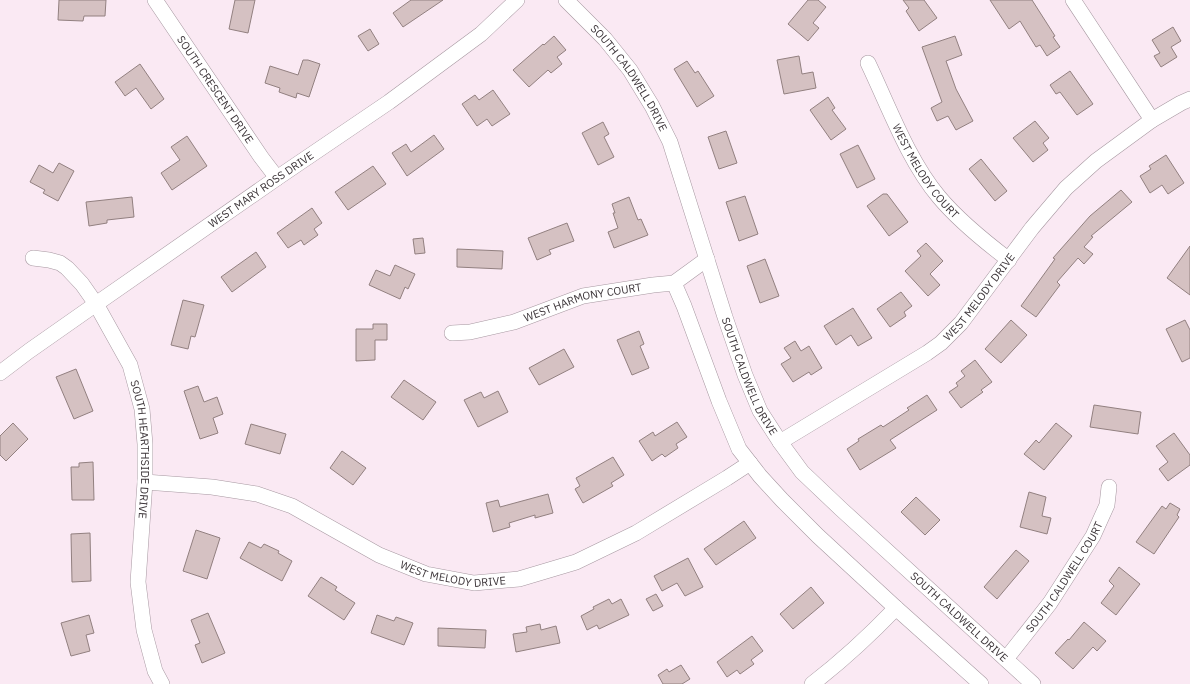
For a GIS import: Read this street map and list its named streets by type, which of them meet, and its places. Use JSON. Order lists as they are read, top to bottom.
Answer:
{
  "streets": {
    "street": [
      "SOUTH CALDWELL DRIVE",
      "SOUTH CRESCENT DRIVE",
      "WEST MELODY COURT",
      "WEST MARY ROSS DRIVE",
      "WEST MELODY DRIVE",
      "WEST HARMONY COURT",
      "SOUTH HEARTHSIDE DRIVE",
      "SOUTH CALDWELL COURT"
    ]
  },
  "crossings": [
    ["SOUTH CALDWELL DRIVE", "WEST MELODY DRIVE"],
    ["SOUTH CALDWELL DRIVE", "SOUTH CALDWELL COURT"],
    ["SOUTH CRESCENT DRIVE", "WEST MARY ROSS DRIVE"],
    ["WEST MELODY COURT", "WEST MELODY DRIVE"],
    ["WEST MARY ROSS DRIVE", "SOUTH HEARTHSIDE DRIVE"],
    ["WEST MELODY DRIVE", "SOUTH HEARTHSIDE DRIVE"]
  ]
}
